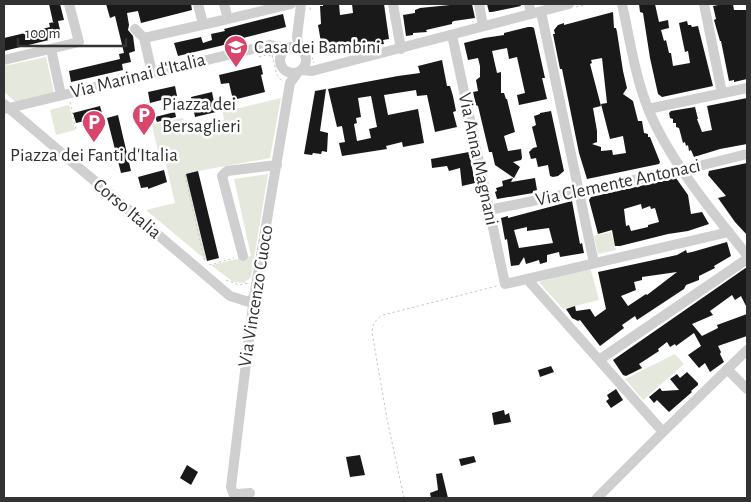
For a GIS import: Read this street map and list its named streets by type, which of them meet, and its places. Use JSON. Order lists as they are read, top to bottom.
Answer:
{
  "streets": {
    "street": [
      "Via Marinai d'Italia",
      "Via Anna Magnani",
      "Via Clemente Antonaci",
      "Corso Italia",
      "Via Vincenzo Cuoco"
    ]
  },
  "crossings": [
    ["Via Marinai d'Italia", "Corso Italia"],
    ["Via Marinai d'Italia", "Via Vincenzo Cuoco"],
    ["Via Anna Magnani", "Via Clemente Antonaci"],
    ["Corso Italia", "Via Vincenzo Cuoco"]
  ],
  "places": {
    "school or university": ["Casa dei Bambini"],
    "parking": ["Piazza dei Bersaglieri", "Piazza dei Fanti d'Italia"]
  },
  "scale_bar": "100 m"
}
